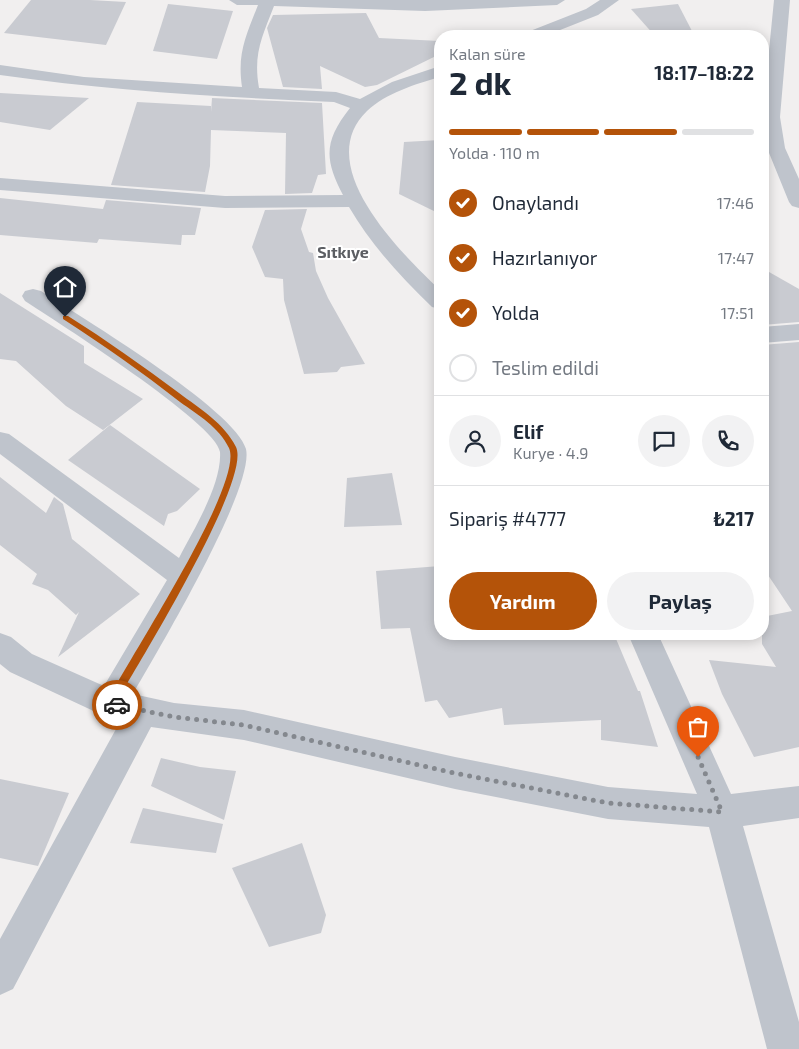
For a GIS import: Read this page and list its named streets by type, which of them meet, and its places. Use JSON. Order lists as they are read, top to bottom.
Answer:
{
  "districts": ["Sıtkıye"],
  "page": {
    "heading": ["2 dk", "Kalan süre", "18:17–18:22"],
    "panel": [
      "Elif",
      "Kurye · 4.9",
      "Sipariş #4777",
      "₺217"
    ],
    "bar": "Yolda · 110 m",
    "list": [
      ["Onaylandı", "17:46"],
      ["Hazırlanıyor", "17:47"],
      ["Yolda", "17:51"],
      "Teslim edildi"
    ],
    "buttons": ["Yardım", "Paylaş"]
  }
}
